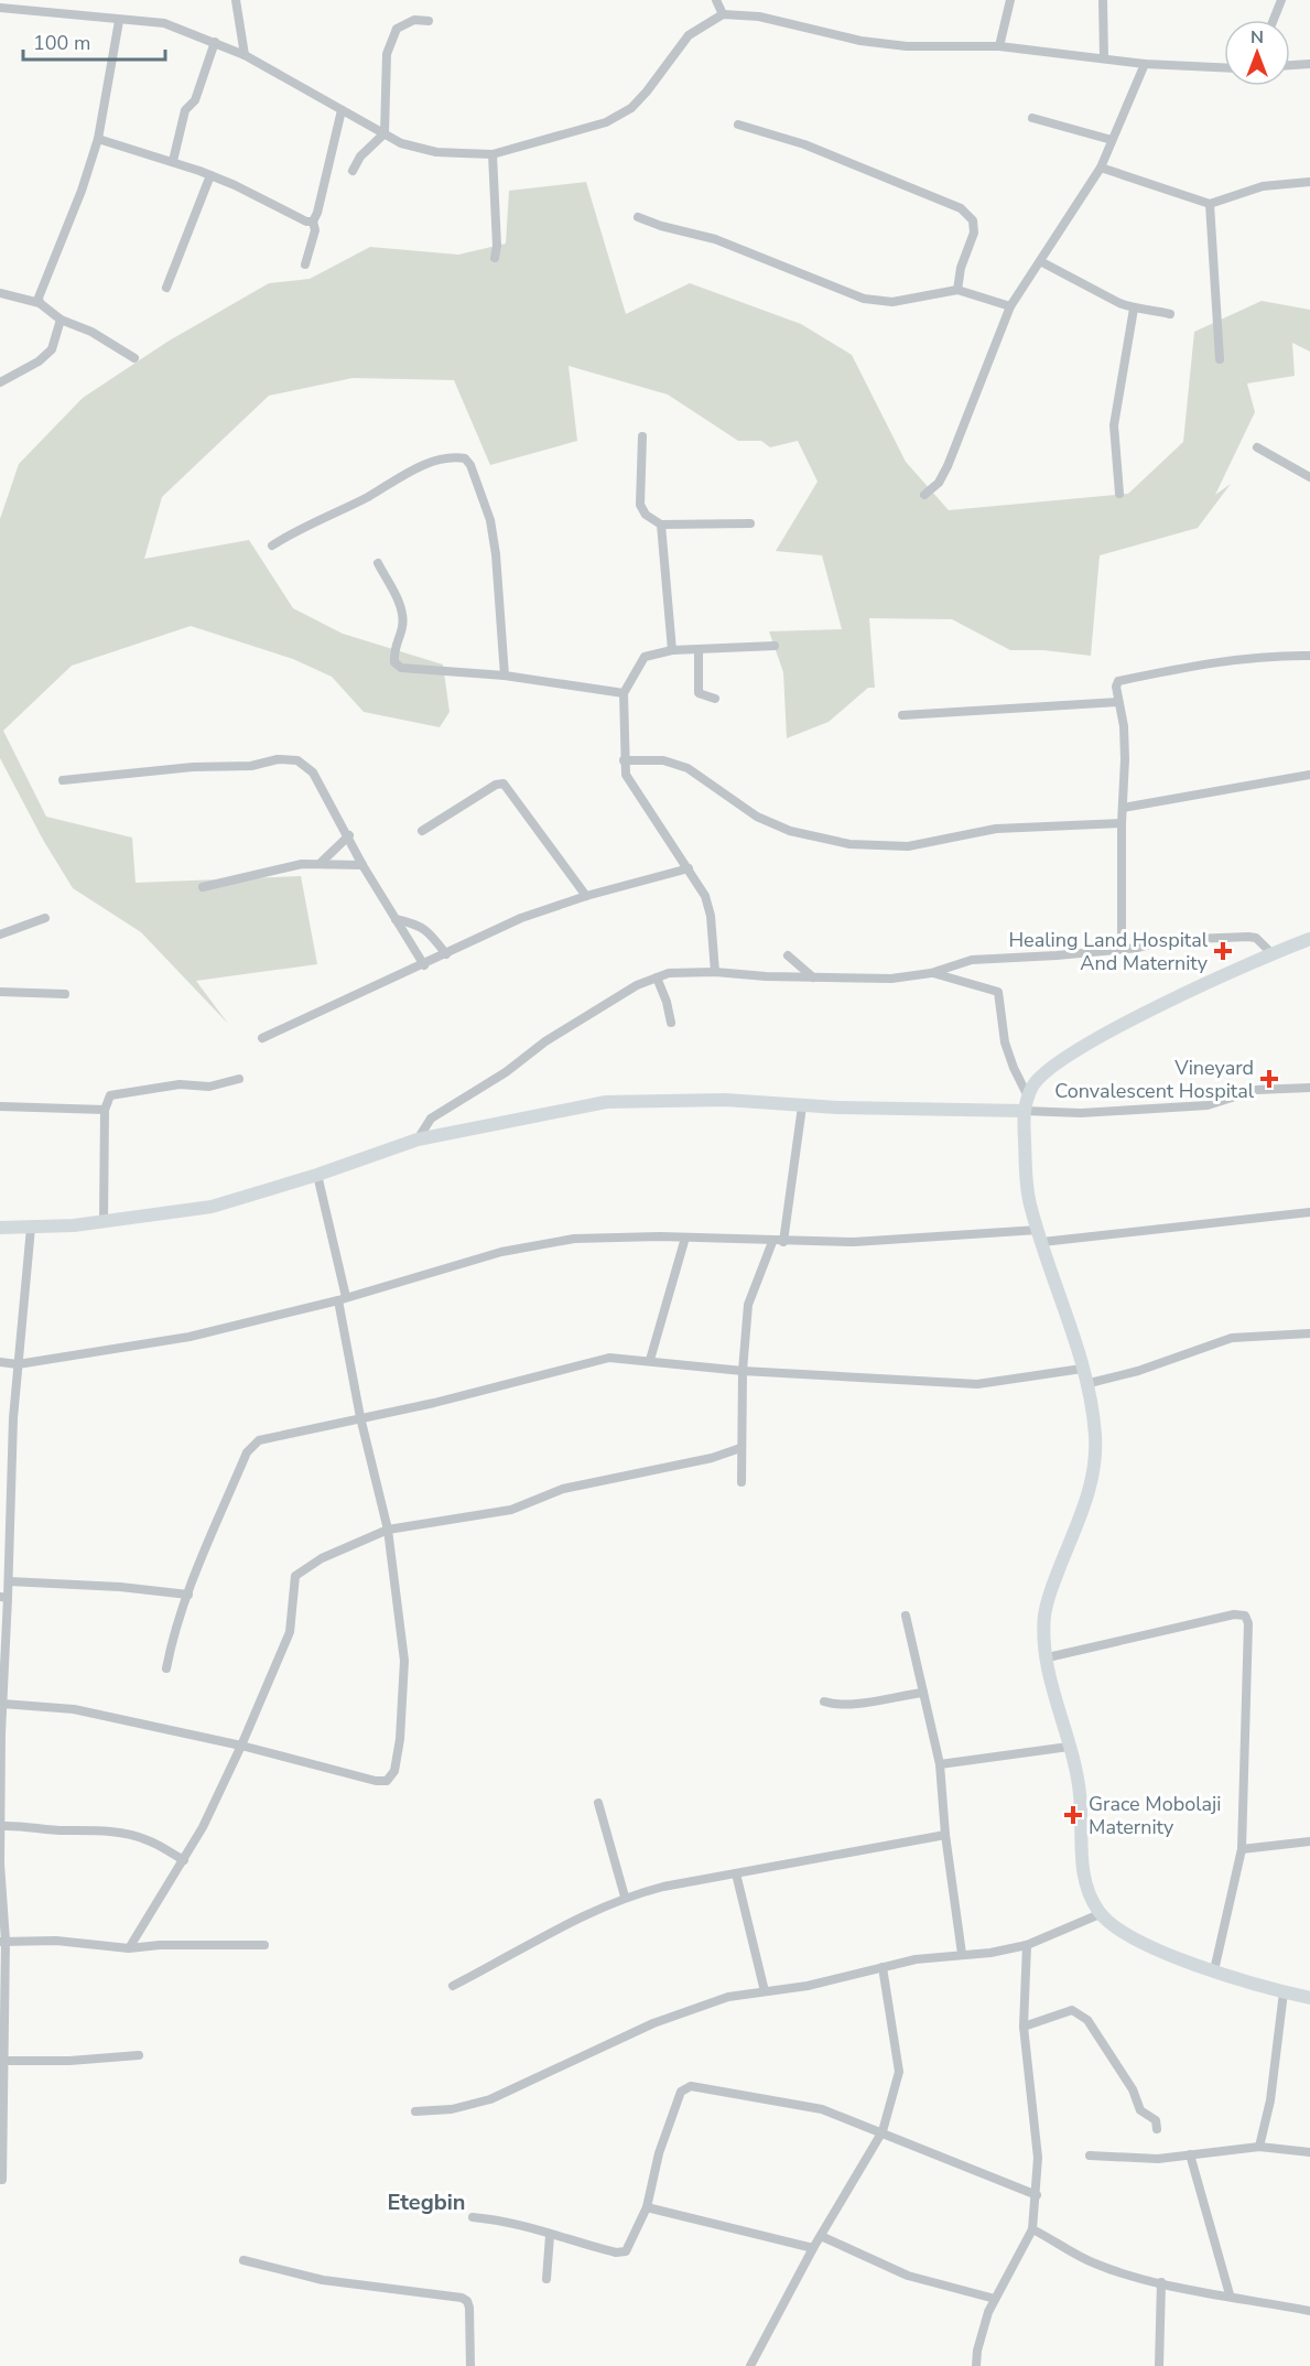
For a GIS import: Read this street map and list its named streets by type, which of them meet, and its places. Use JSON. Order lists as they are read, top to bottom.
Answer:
{
  "districts": ["Etegbin"],
  "places": {
    "health": ["Healing Land Hospital And Maternity", "Vineyard Convalescent Hospital", "Grace Mobolaji Maternity"]
  },
  "scale_bar": "100 m",
  "north": "top"
}
